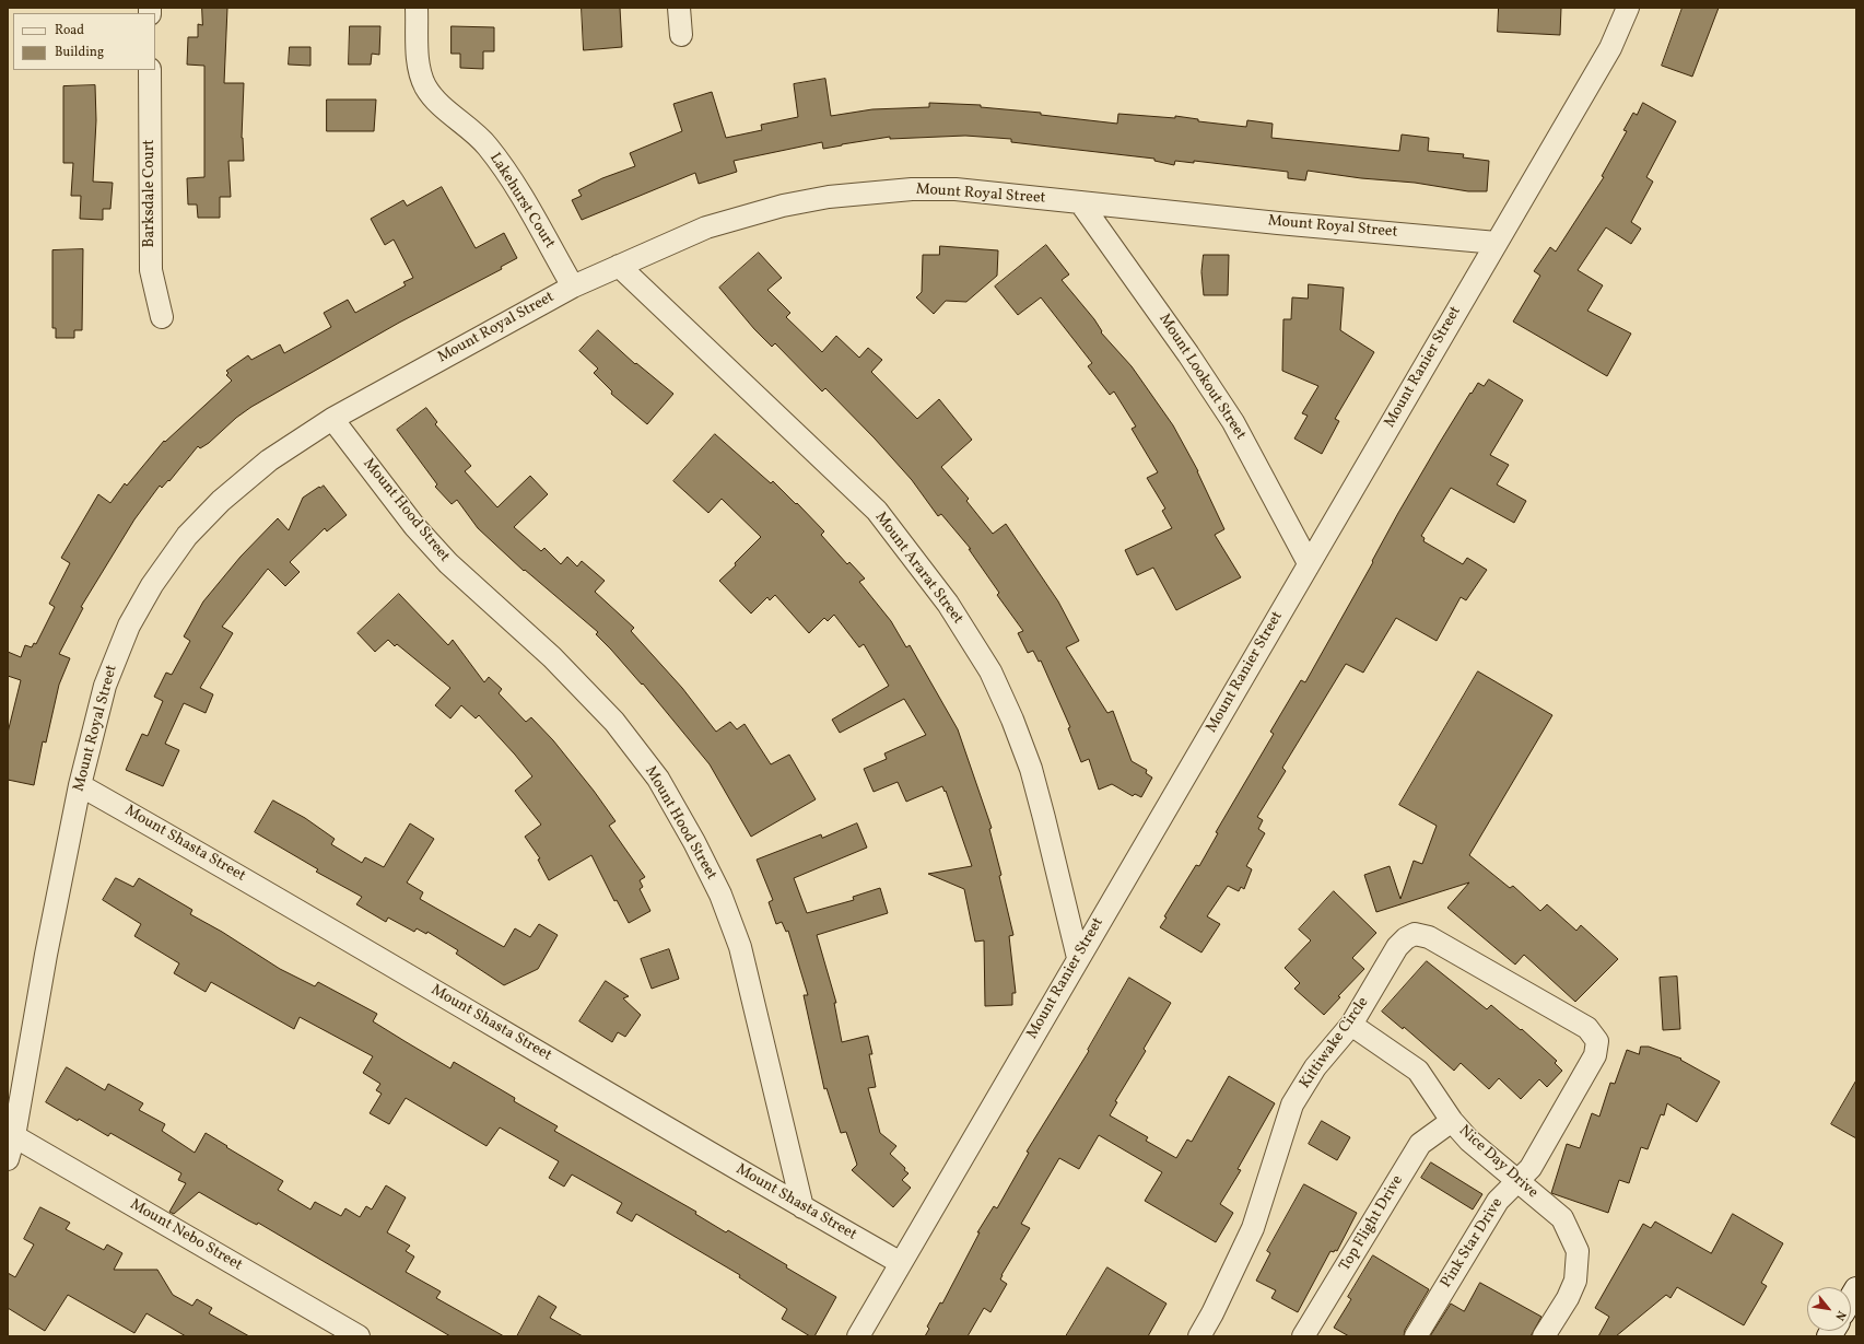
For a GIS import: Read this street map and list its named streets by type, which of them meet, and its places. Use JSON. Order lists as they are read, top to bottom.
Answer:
{
  "streets": {
    "street": [
      "Barksdale Court",
      "Mount Royal Street",
      "Lakehurst Court",
      "Mount Ranier Street",
      "Mount Lookout Street",
      "Mount Hood Street",
      "Mount Ararat Street",
      "Mount Shasta Street",
      "Kittiwake Circle",
      "Nice Day Drive",
      "Top Flight Drive",
      "Mount Nebo Street",
      "Pink Star Drive"
    ]
  },
  "crossings": [
    ["Mount Royal Street", "Lakehurst Court"],
    ["Mount Royal Street", "Mount Ranier Street"],
    ["Mount Royal Street", "Mount Lookout Street"],
    ["Mount Royal Street", "Mount Hood Street"],
    ["Mount Royal Street", "Mount Ararat Street"],
    ["Mount Royal Street", "Mount Shasta Street"],
    ["Mount Royal Street", "Mount Nebo Street"],
    ["Mount Ranier Street", "Mount Lookout Street"],
    ["Mount Ranier Street", "Mount Ararat Street"],
    ["Mount Ranier Street", "Mount Shasta Street"],
    ["Mount Hood Street", "Mount Shasta Street"],
    ["Kittiwake Circle", "Nice Day Drive"],
    ["Kittiwake Circle", "Pink Star Drive"],
    ["Nice Day Drive", "Top Flight Drive"],
    ["Nice Day Drive", "Pink Star Drive"]
  ],
  "legend": ["Road", "Building"],
  "north": "bottom right"
}
